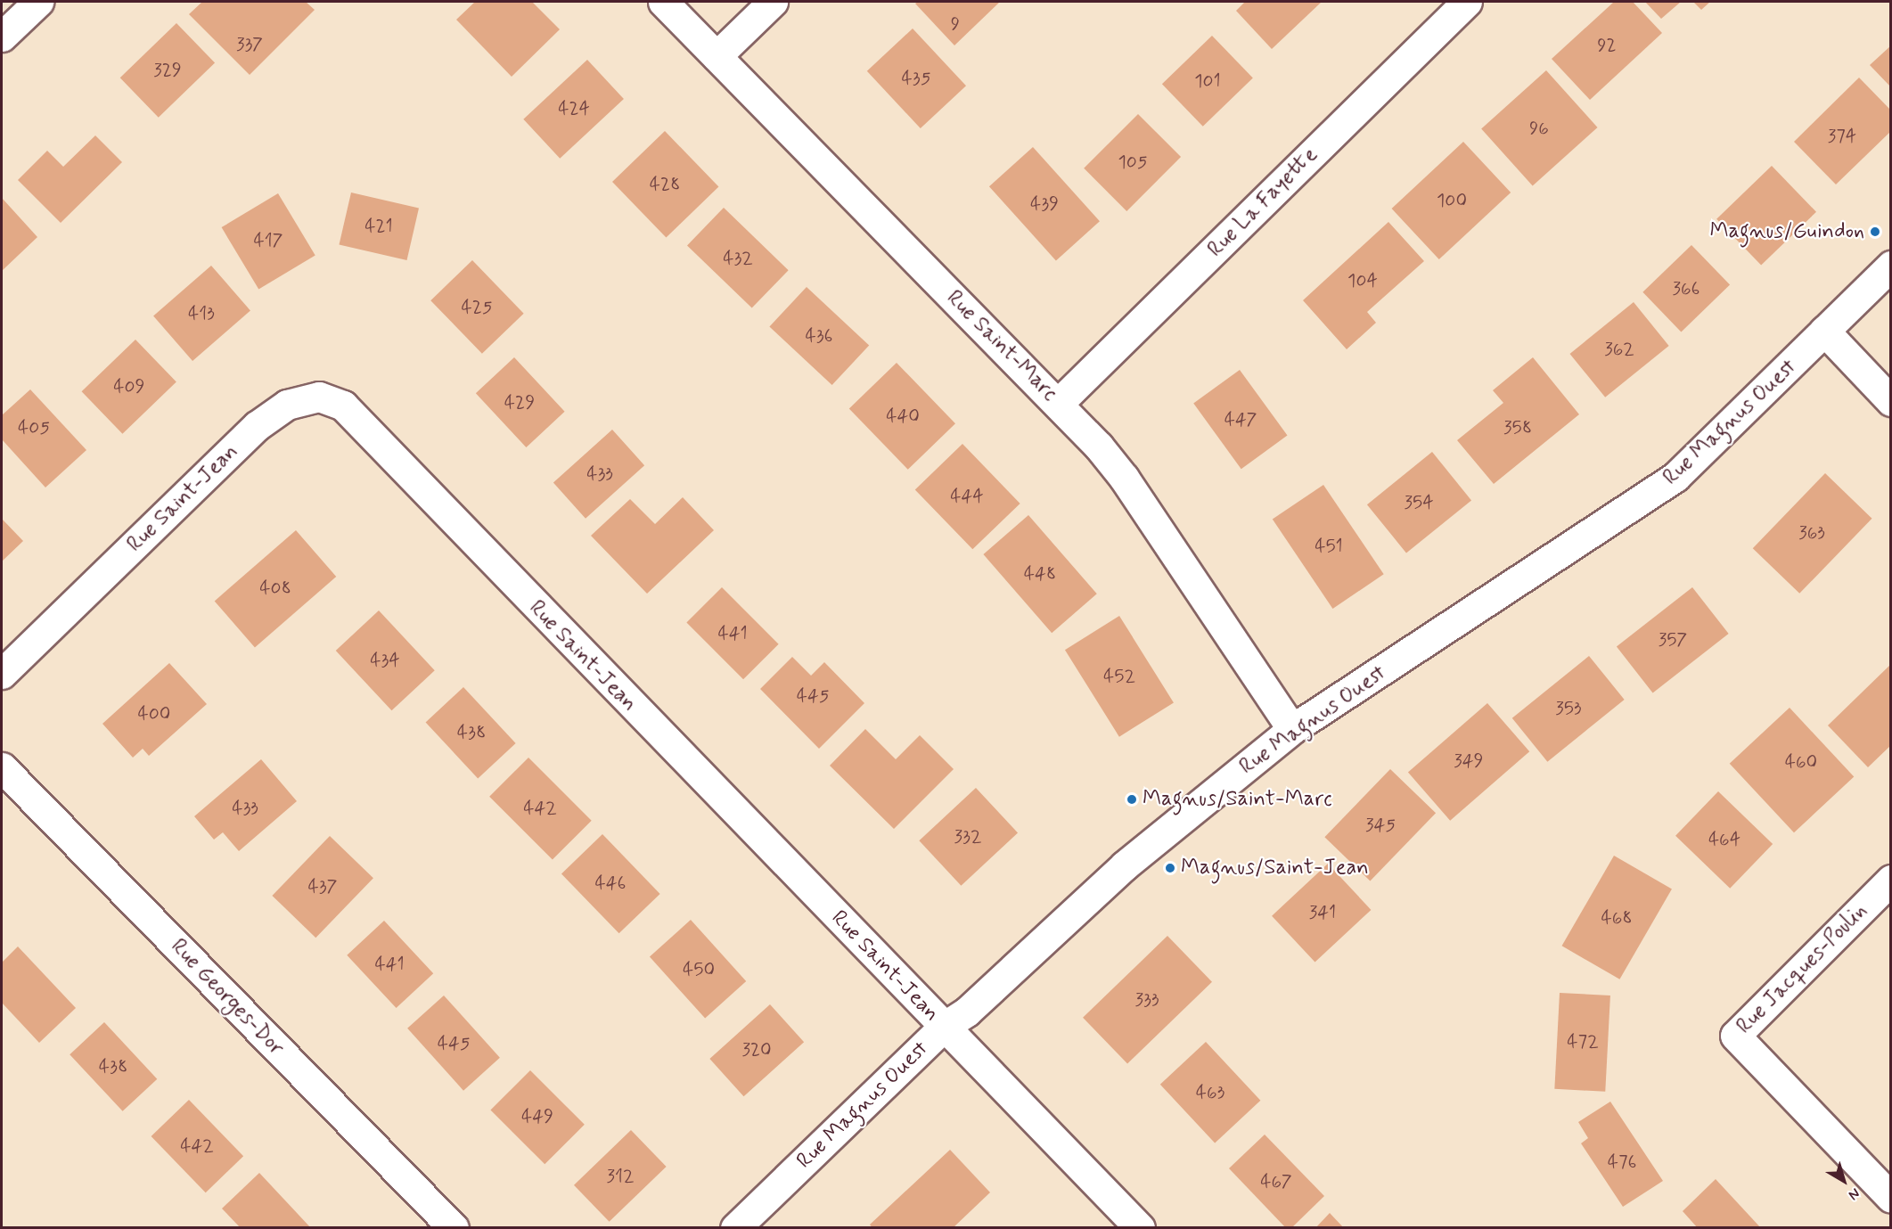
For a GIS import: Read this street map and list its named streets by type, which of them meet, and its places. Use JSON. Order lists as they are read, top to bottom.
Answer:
{
  "streets": {
    "street": [
      "Rue La Fayette",
      "Rue Saint-Marc",
      "Rue Magnus Ouest",
      "Rue Saint-Jean",
      "Rue Jacques-Poulin",
      "Rue Georges-Dor"
    ]
  },
  "crossings": [
    ["Rue La Fayette", "Rue Saint-Marc"],
    ["Rue Saint-Marc", "Rue Magnus Ouest"],
    ["Rue Magnus Ouest", "Rue Saint-Jean"]
  ],
  "places": ["Magnus/Guindon", "Magnus/Saint-Marc", "Magnus/Saint-Jean"],
  "house_numbers": [
    "9",
    "337",
    "92",
    "329",
    "435",
    "101",
    "424",
    "96",
    "374",
    "105",
    "428",
    "100",
    "439",
    "421",
    "417",
    "432",
    "104",
    "366",
    "425",
    "413",
    "436",
    "362",
    "409",
    "429",
    "440",
    "447",
    "405",
    "358",
    "433",
    "444",
    "354",
    "363",
    "451",
    "448",
    "408",
    "441",
    "357",
    "434",
    "452",
    "445",
    "353",
    "400",
    "438",
    "349",
    "460",
    "433",
    "442",
    "345",
    "332",
    "464",
    "446",
    "437",
    "341",
    "468",
    "441",
    "450",
    "333",
    "472",
    "445",
    "320",
    "438",
    "463",
    "449",
    "442",
    "476",
    "312",
    "467"
  ],
  "north": "bottom right"
}
